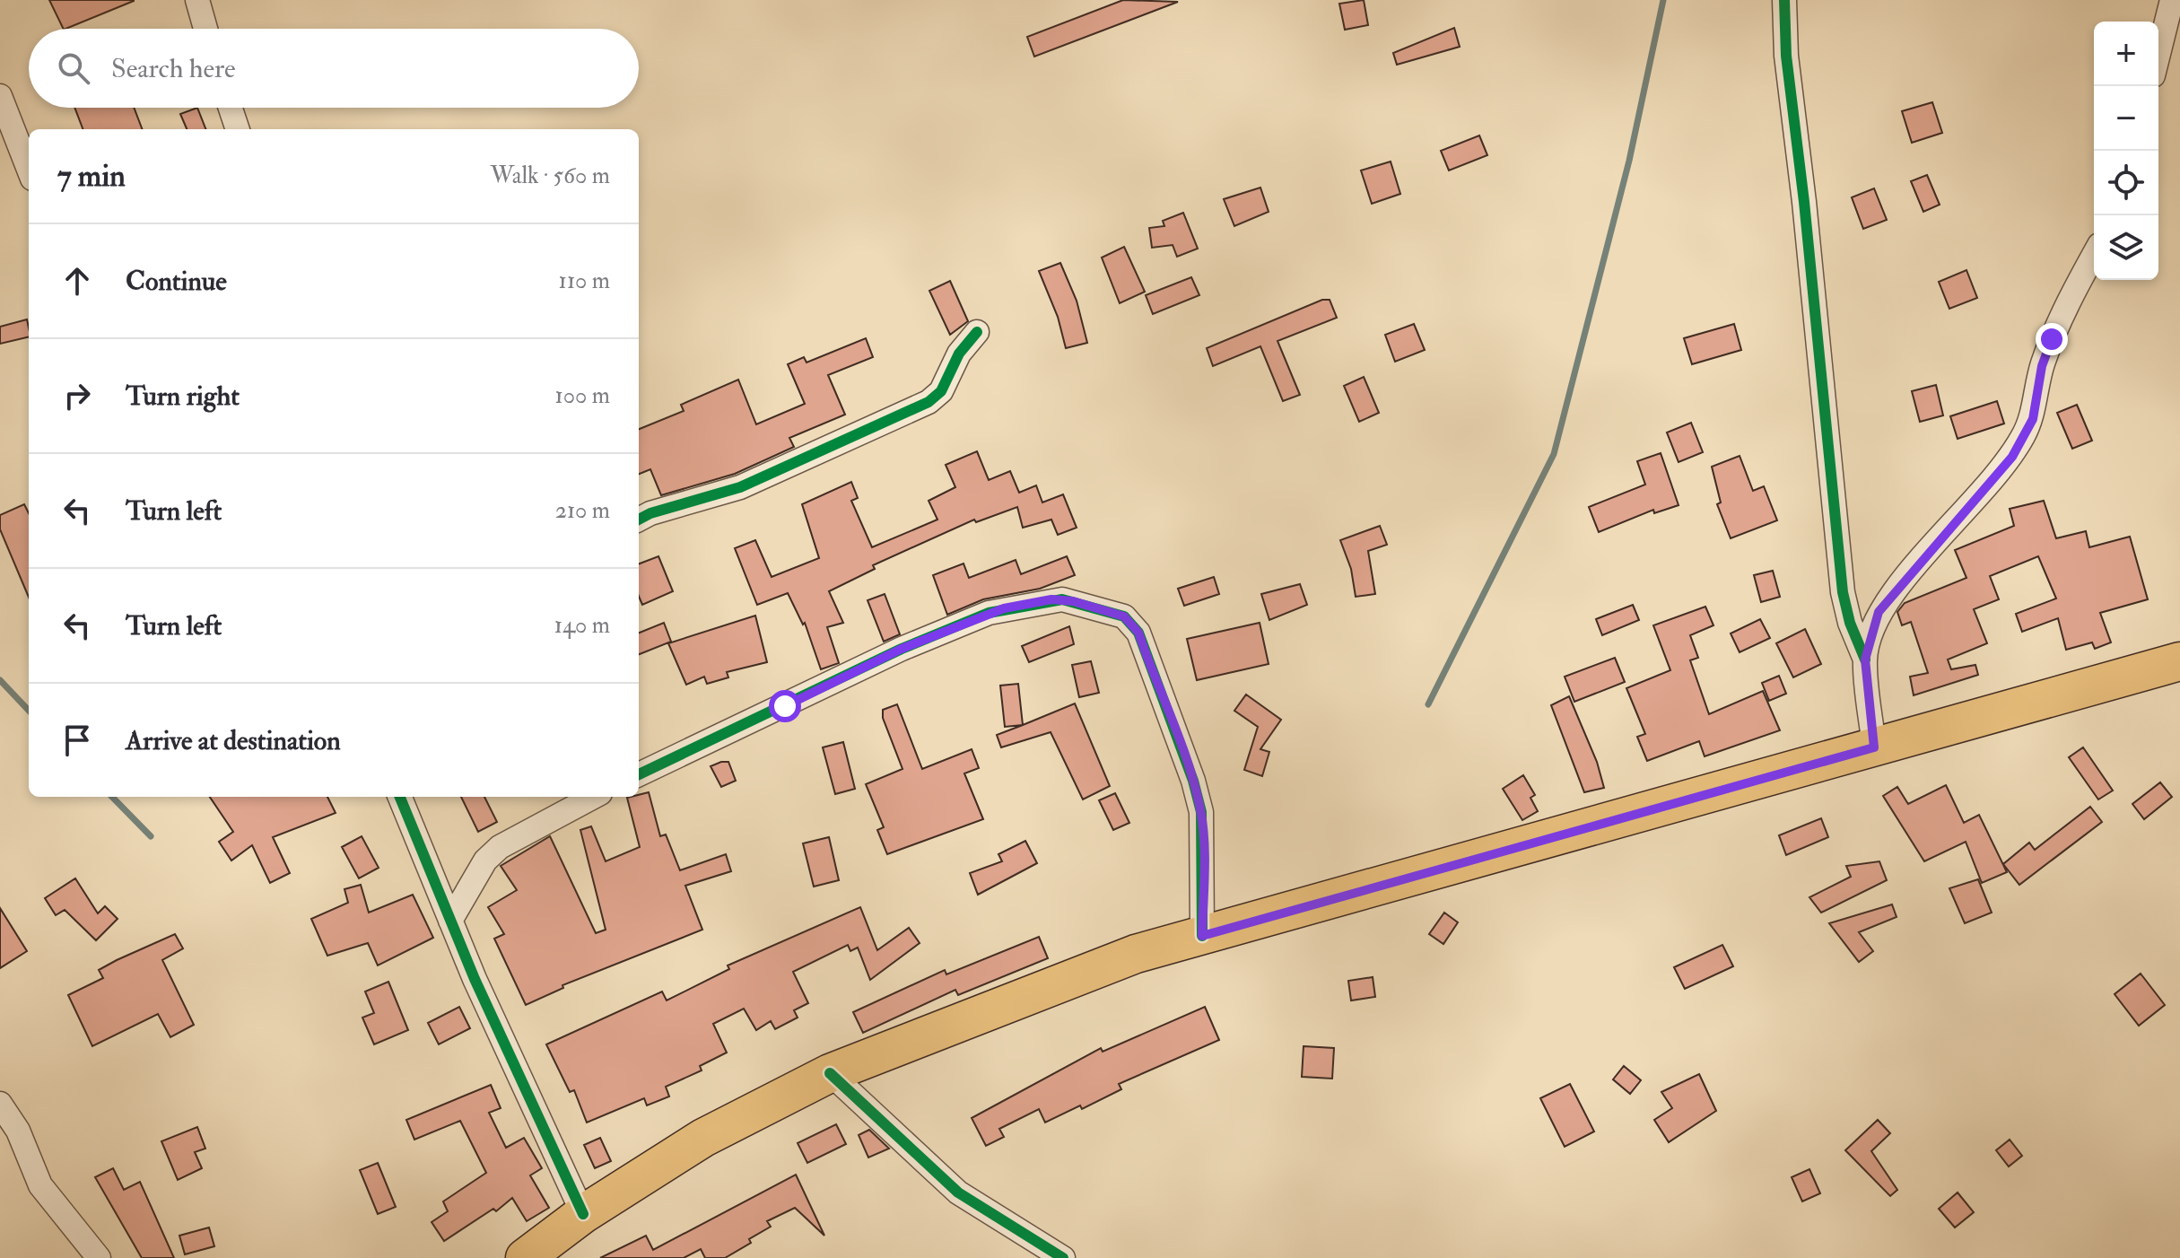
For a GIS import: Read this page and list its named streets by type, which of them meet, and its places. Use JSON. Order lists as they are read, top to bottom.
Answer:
{
  "page": {
    "map_buttons": ["+", "−"],
    "search": "Search here",
    "heading": ["7 min", "Walk · 560 m"],
    "list": [
      ["Continue", "110 m"],
      ["Turn right", "100 m"],
      ["Turn left", "210 m"],
      ["Turn left", "140 m"],
      "Arrive at destination"
    ]
  }
}
